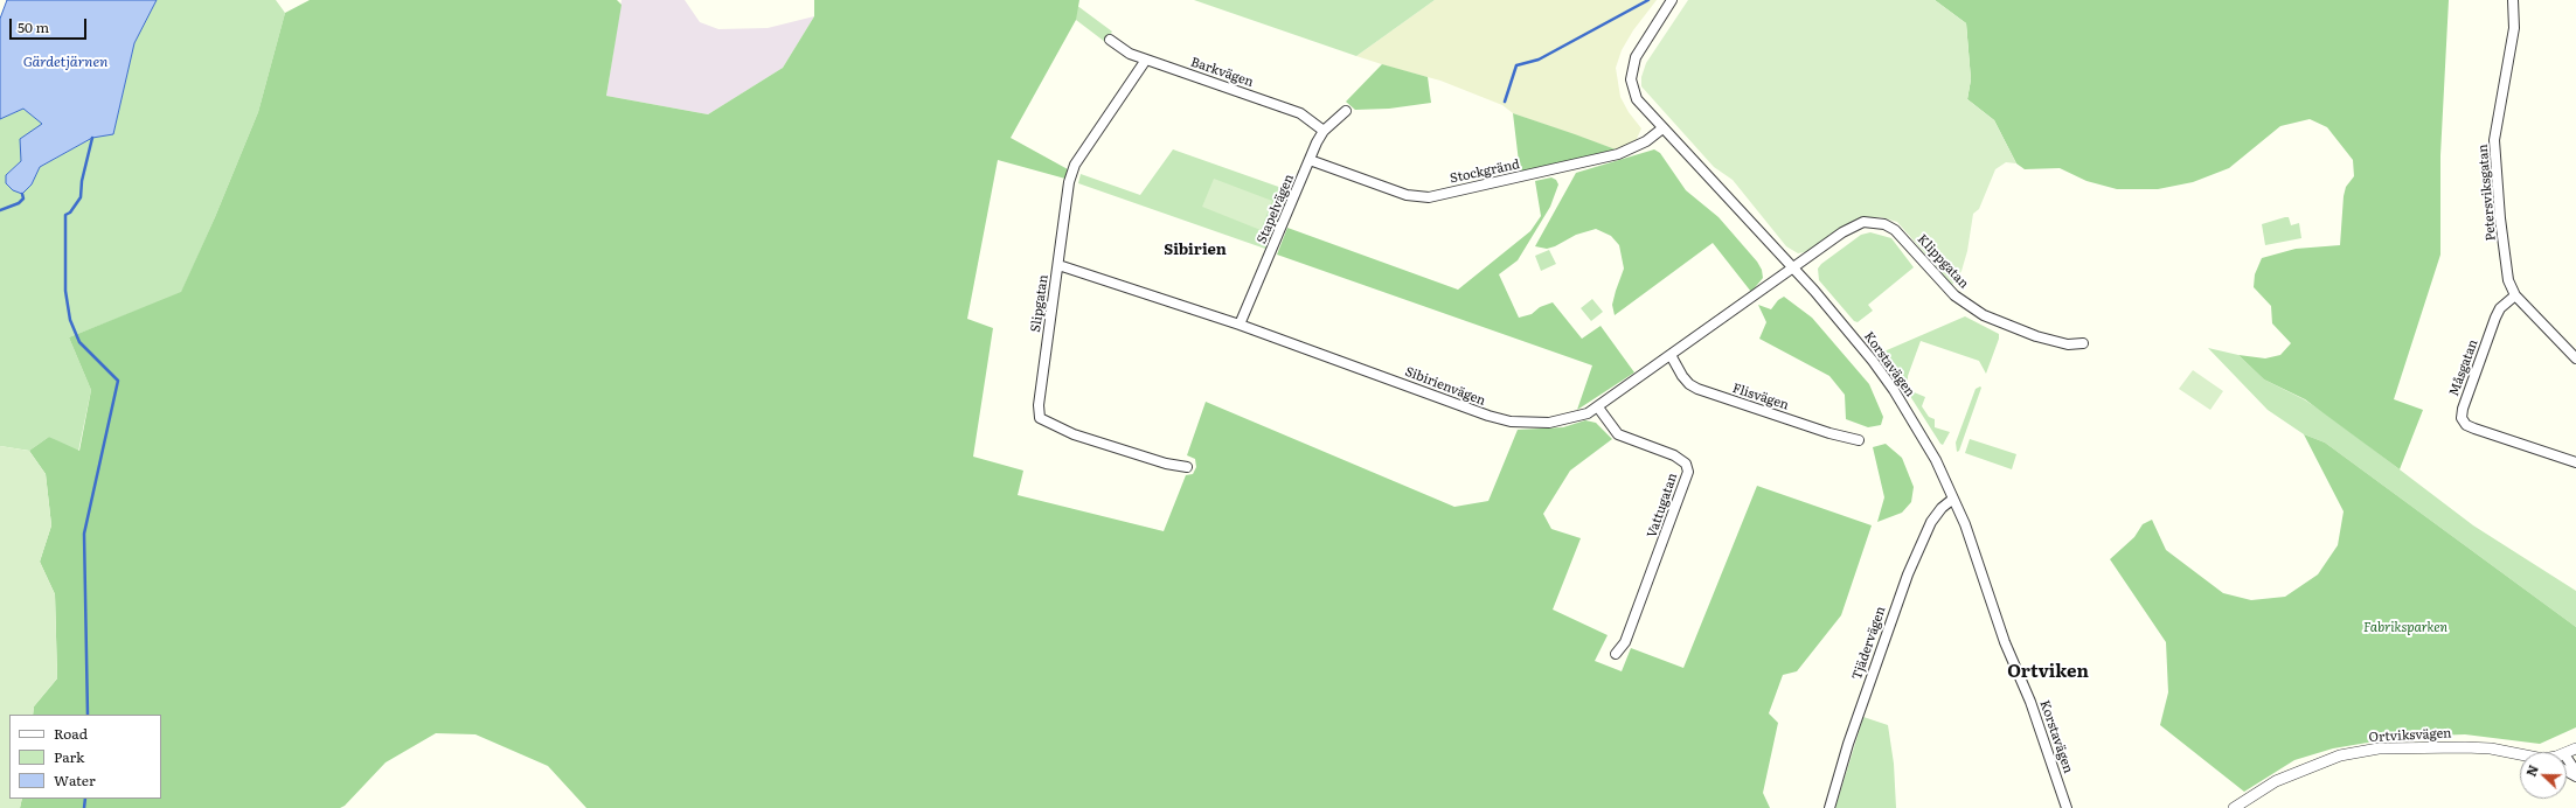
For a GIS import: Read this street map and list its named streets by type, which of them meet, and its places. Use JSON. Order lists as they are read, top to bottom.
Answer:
{
  "streets": {
    "street": [
      "Barkvägen",
      "Stockgränd",
      "Petersviksgatan",
      "Stapelvägen",
      "Klippgatan",
      "Slipgatan",
      "Korstavägen",
      "Måsgatan",
      "Sibirienvägen",
      "Flisvägen",
      "Vattugatan",
      "Tjädervägen",
      "Ortviksvägen"
    ]
  },
  "crossings": [
    ["Barkvägen", "Stapelvägen"],
    ["Barkvägen", "Slipgatan"],
    ["Stockgränd", "Stapelvägen"],
    ["Stockgränd", "Korstavägen"],
    ["Petersviksgatan", "Måsgatan"],
    ["Stapelvägen", "Sibirienvägen"],
    ["Klippgatan", "Korstavägen"],
    ["Klippgatan", "Sibirienvägen"],
    ["Slipgatan", "Sibirienvägen"],
    ["Korstavägen", "Sibirienvägen"],
    ["Korstavägen", "Tjädervägen"],
    ["Sibirienvägen", "Flisvägen"],
    ["Sibirienvägen", "Vattugatan"]
  ],
  "districts": ["Sibirien", "Ortviken"],
  "water": ["Gärdetjärnen"],
  "parks": ["Fabriksparken"],
  "legend": ["Road", "Park", "Water"],
  "scale_bar": "50 m",
  "north": "left"
}
